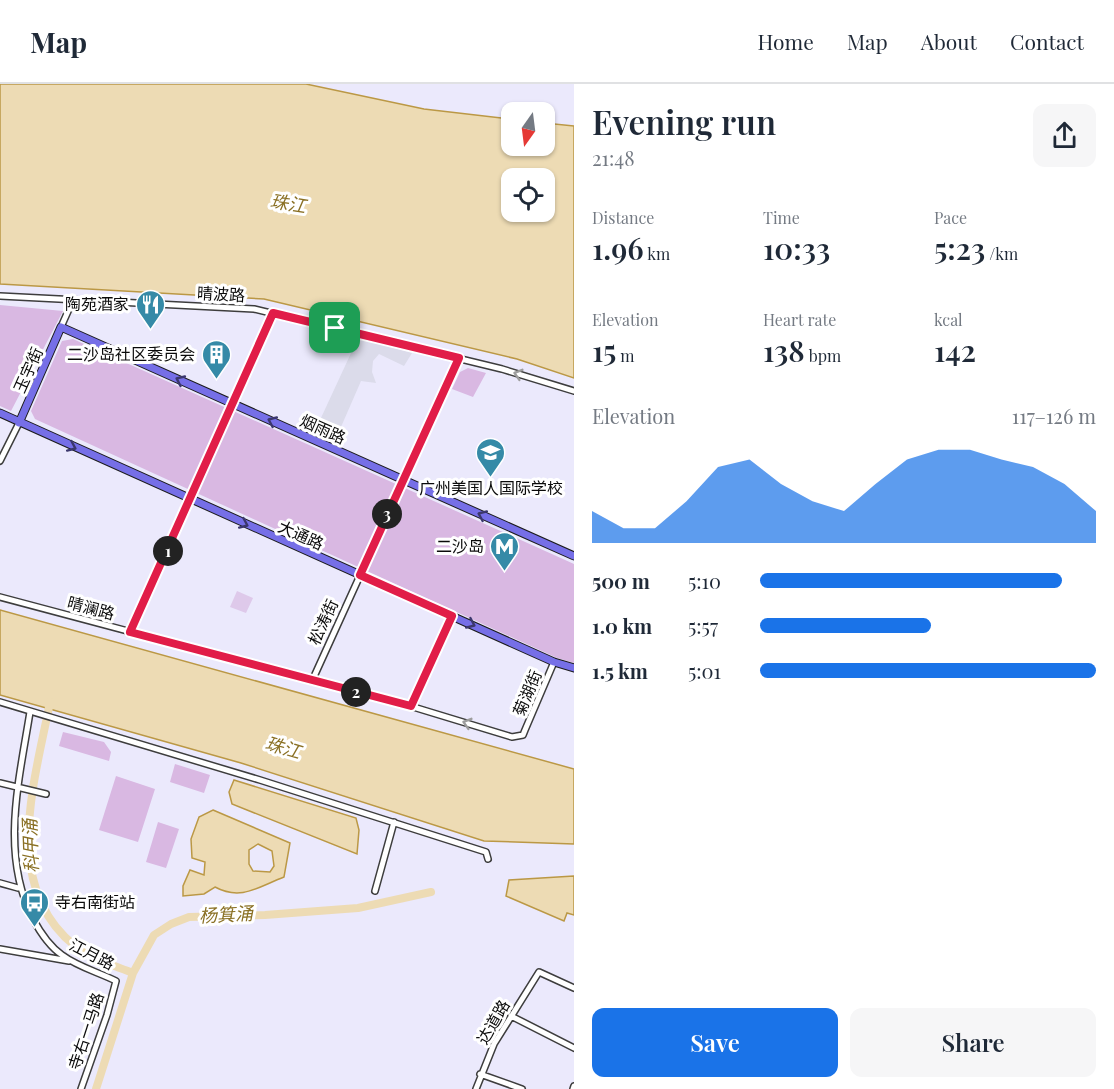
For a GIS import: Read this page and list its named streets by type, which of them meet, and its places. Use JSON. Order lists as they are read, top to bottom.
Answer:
{
  "streets": {
    "main road": ["玉宇街", "烟雨路", "大通路"],
    "street": [
      "晴波路",
      "晴澜路",
      "松涛街",
      "菊湖街",
      "江月路",
      "达道路",
      "寺右一马路"
    ]
  },
  "crossings": [
    ["晴波路", "松涛街"],
    ["玉宇街", "烟雨路"],
    ["玉宇街", "大通路"],
    ["烟雨路", "松涛街"],
    ["大通路", "松涛街"],
    ["大通路", "菊湖街"],
    ["晴澜路", "松涛街"],
    ["晴澜路", "菊湖街"],
    ["江月路", "寺右一马路"]
  ],
  "one_way": ["烟雨路", "大通路"],
  "water": ["珠江", "科甲涌", "杨箕涌"],
  "places": {
    "restaurant": ["陶苑酒家"],
    "building": ["二沙岛社区委员会"],
    "school or university": ["广州美国人国际学校"],
    "metro station": ["二沙岛"],
    "bus stop": ["寺右南街站"]
  },
  "north": "bottom",
  "page": {
    "header": "Map",
    "nav": [
      "Home",
      "Map",
      "About",
      "Contact"
    ],
    "heading": ["Evening run", "21:48"],
    "stats": [
      ["Distance", "1.96 km"],
      ["Time", "10:33"],
      ["Pace", "5:23 /km"],
      ["Elevation", "15 m"],
      ["Heart rate", "138 bpm"],
      ["kcal", "142"]
    ],
    "chart": ["Elevation", "117–126 m"],
    "pins": ["3", "1", "2"],
    "list": [
      {
        "name": "500 m",
        "note": "5:10"
      },
      {
        "name": "1.0 km",
        "note": "5:57"
      },
      {
        "name": "1.5 km",
        "note": "5:01"
      }
    ],
    "buttons": ["Save", "Share"]
  }
}
